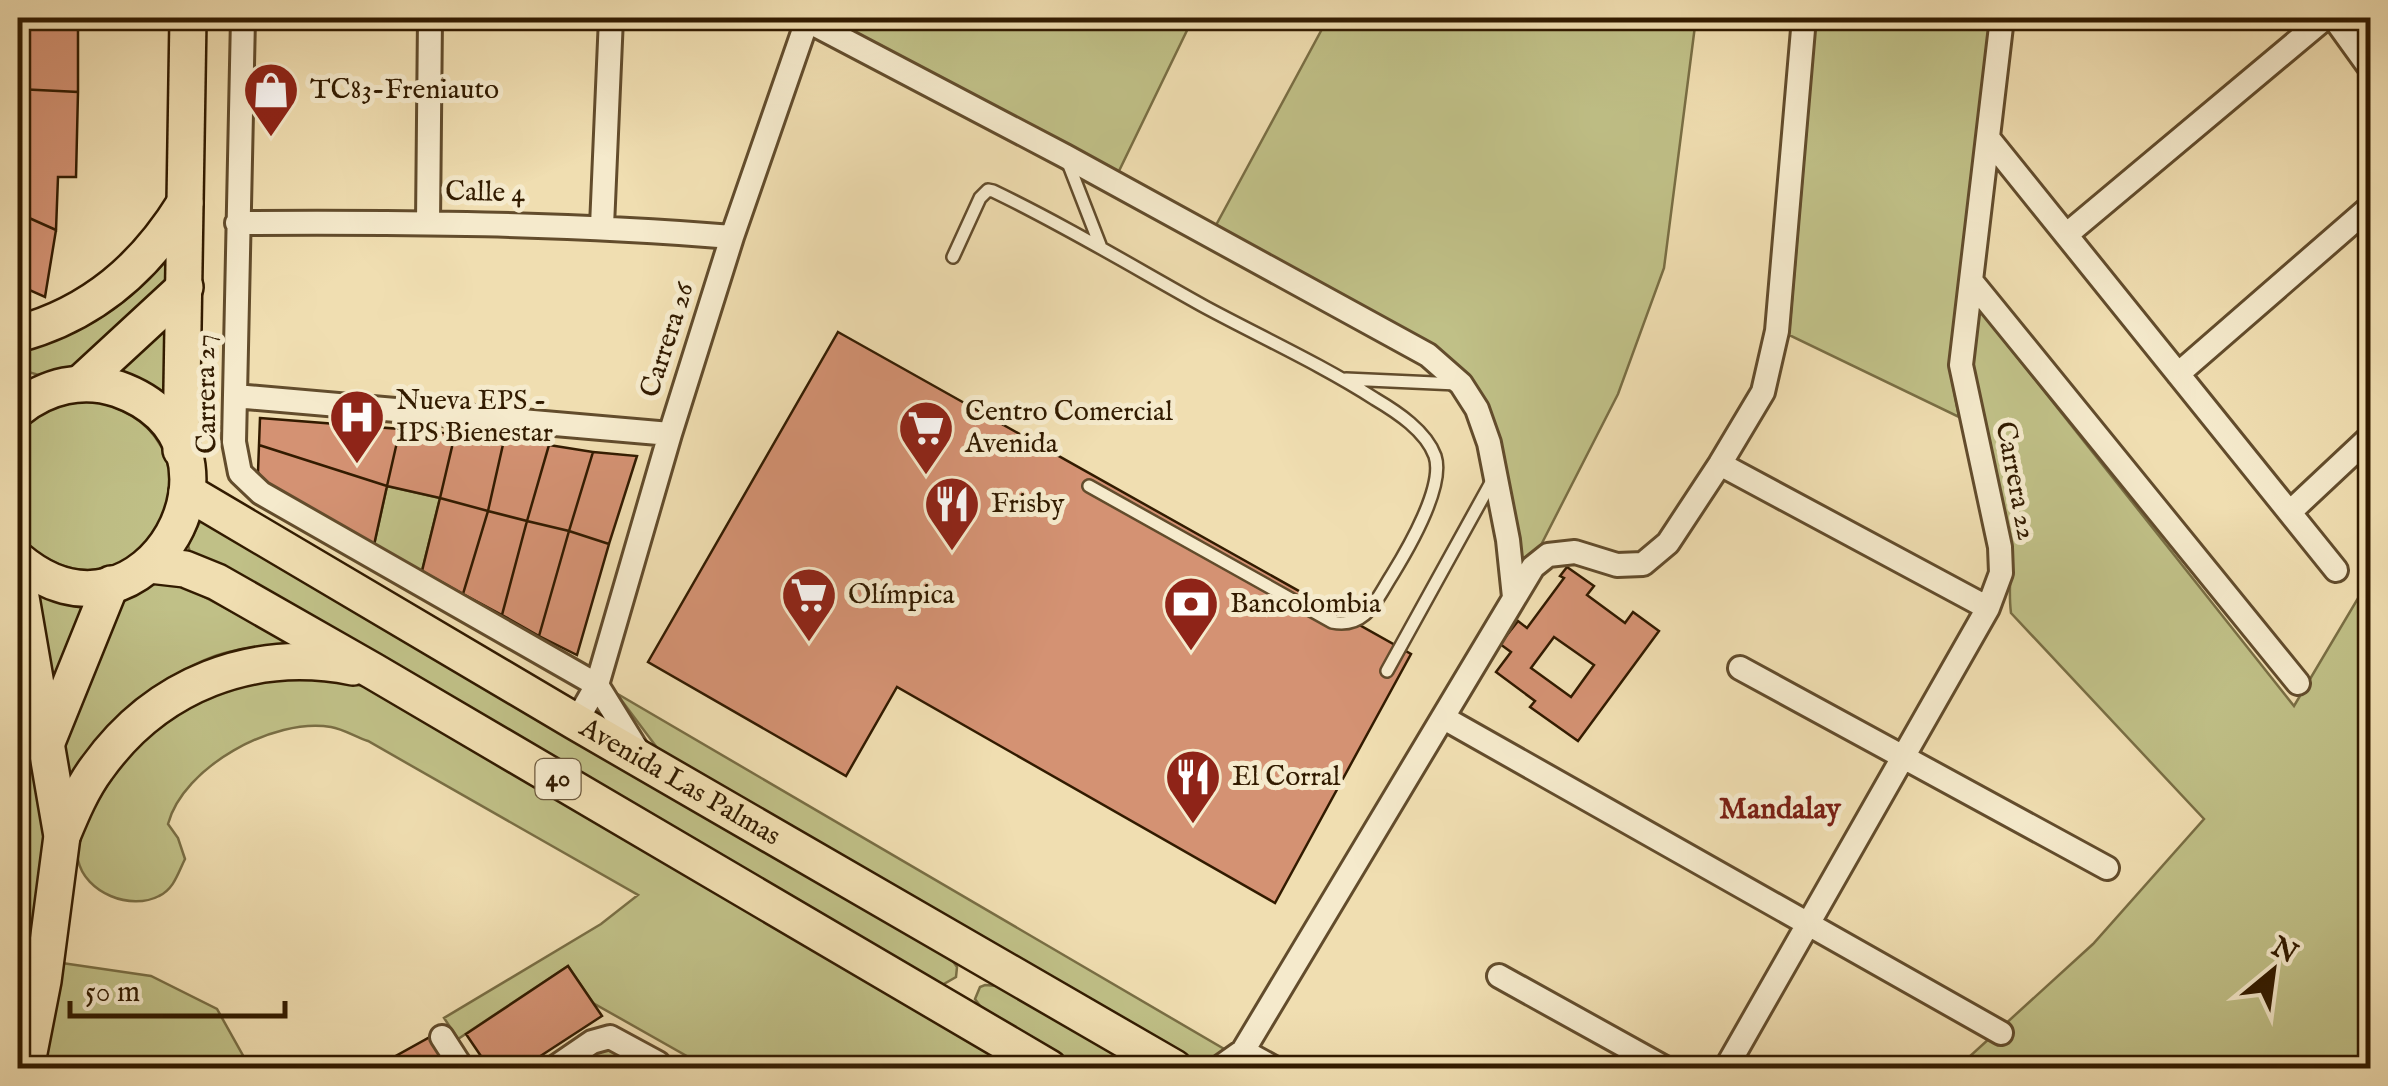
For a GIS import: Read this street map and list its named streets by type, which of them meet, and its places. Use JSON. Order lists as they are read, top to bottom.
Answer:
{
  "streets": {
    "main road": ["40", "Avenida Las Palmas"],
    "street": [
      "Calle 4",
      "Carrera 26",
      "Carrera 27",
      "Carrera 22"
    ]
  },
  "crossings": [
    ["Calle 4", "Carrera 26"],
    ["Calle 4", "Carrera 27"],
    ["Carrera 26", "Carrera 27"],
    ["Carrera 26", "Avenida Las Palmas"]
  ],
  "districts": ["Mandalay"],
  "places": {
    "shop": ["TC83-Freniauto"],
    "hospital": ["Nueva EPS - IPS Bienestar"],
    "supermarket": ["Centro Comercial Avenida", "Olímpica"],
    "restaurant": ["Frisby", "El Corral"],
    "bank": ["Bancolombia"]
  },
  "scale_bar": "50 m",
  "north": "top right"
}
